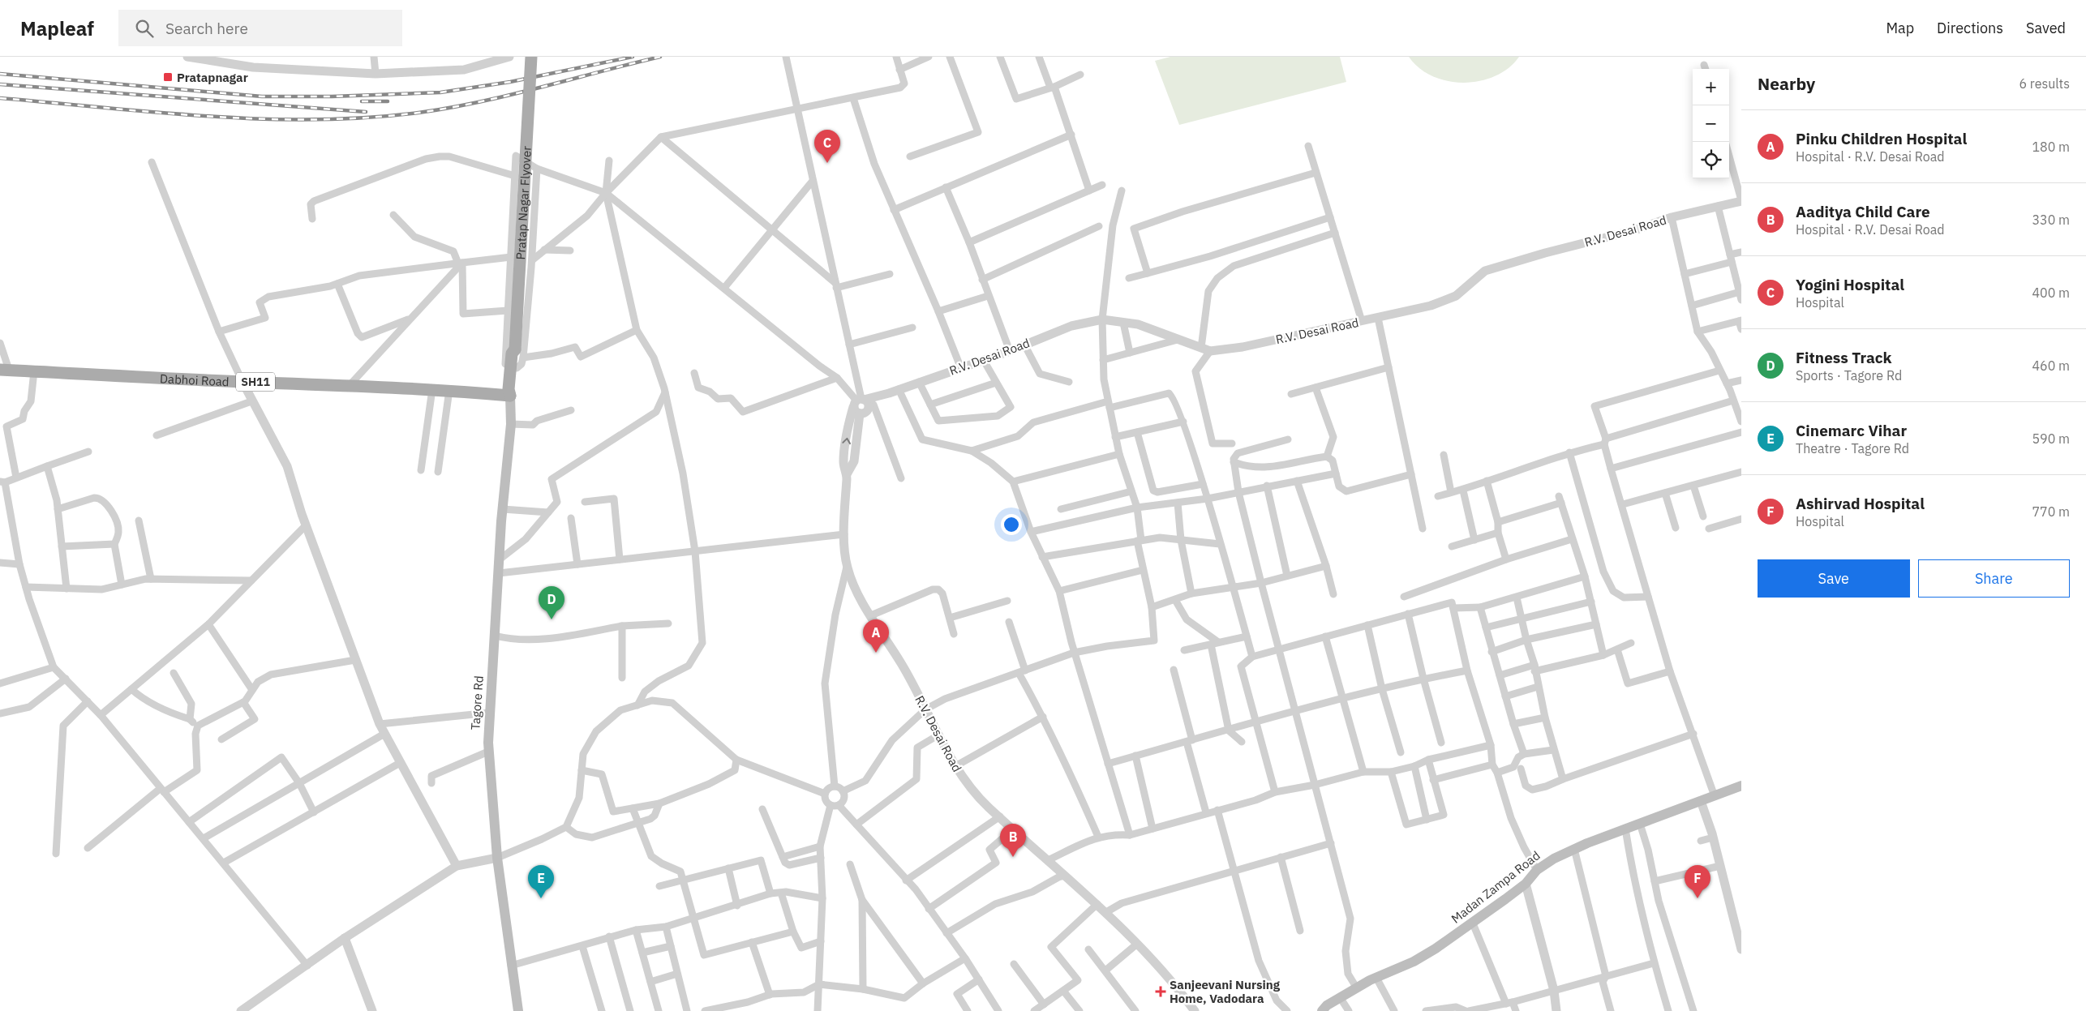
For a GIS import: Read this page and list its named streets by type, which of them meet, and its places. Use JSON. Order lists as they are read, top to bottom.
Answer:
{
  "streets": {
    "main road": [
      "Pratap Nagar Flyover",
      "Dabhoi Road",
      "SH11",
      "Tagore Rd",
      "Madan Zampa Road"
    ],
    "street": ["R.V. Desai Road"]
  },
  "crossings": [
    ["Pratap Nagar Flyover", "Dabhoi Road"],
    ["Pratap Nagar Flyover", "Tagore Rd"],
    ["Dabhoi Road", "Tagore Rd"]
  ],
  "places": {
    "transit": ["Pratapnagar"],
    "health": ["Sanjeevani Nursing Home, Vadodara"]
  },
  "page": {
    "header": "Mapleaf",
    "search": "Search here",
    "nav": ["Map", "Directions", "Saved"],
    "heading": ["Nearby", "6 results"],
    "map_buttons": ["+", "−"],
    "list": [
      {
        "mark": "A",
        "name": "Pinku Children Hospital",
        "note": "Hospital · R.V. Desai Road",
        "value": "180 m"
      },
      {
        "mark": "B",
        "name": "Aaditya Child Care",
        "note": "Hospital · R.V. Desai Road",
        "value": "330 m"
      },
      {
        "mark": "C",
        "name": "Yogini Hospital",
        "note": "Hospital",
        "value": "400 m"
      },
      {
        "mark": "D",
        "name": "Fitness Track",
        "note": "Sports · Tagore Rd",
        "value": "460 m"
      },
      {
        "mark": "E",
        "name": "Cinemarc Vihar",
        "note": "Theatre · Tagore Rd",
        "value": "590 m"
      },
      {
        "mark": "F",
        "name": "Ashirvad Hospital",
        "note": "Hospital",
        "value": "770 m"
      }
    ],
    "pins": [
      "C",
      "D",
      "A",
      "B",
      "E",
      "F"
    ],
    "buttons": ["Save", "Share"]
  }
}
